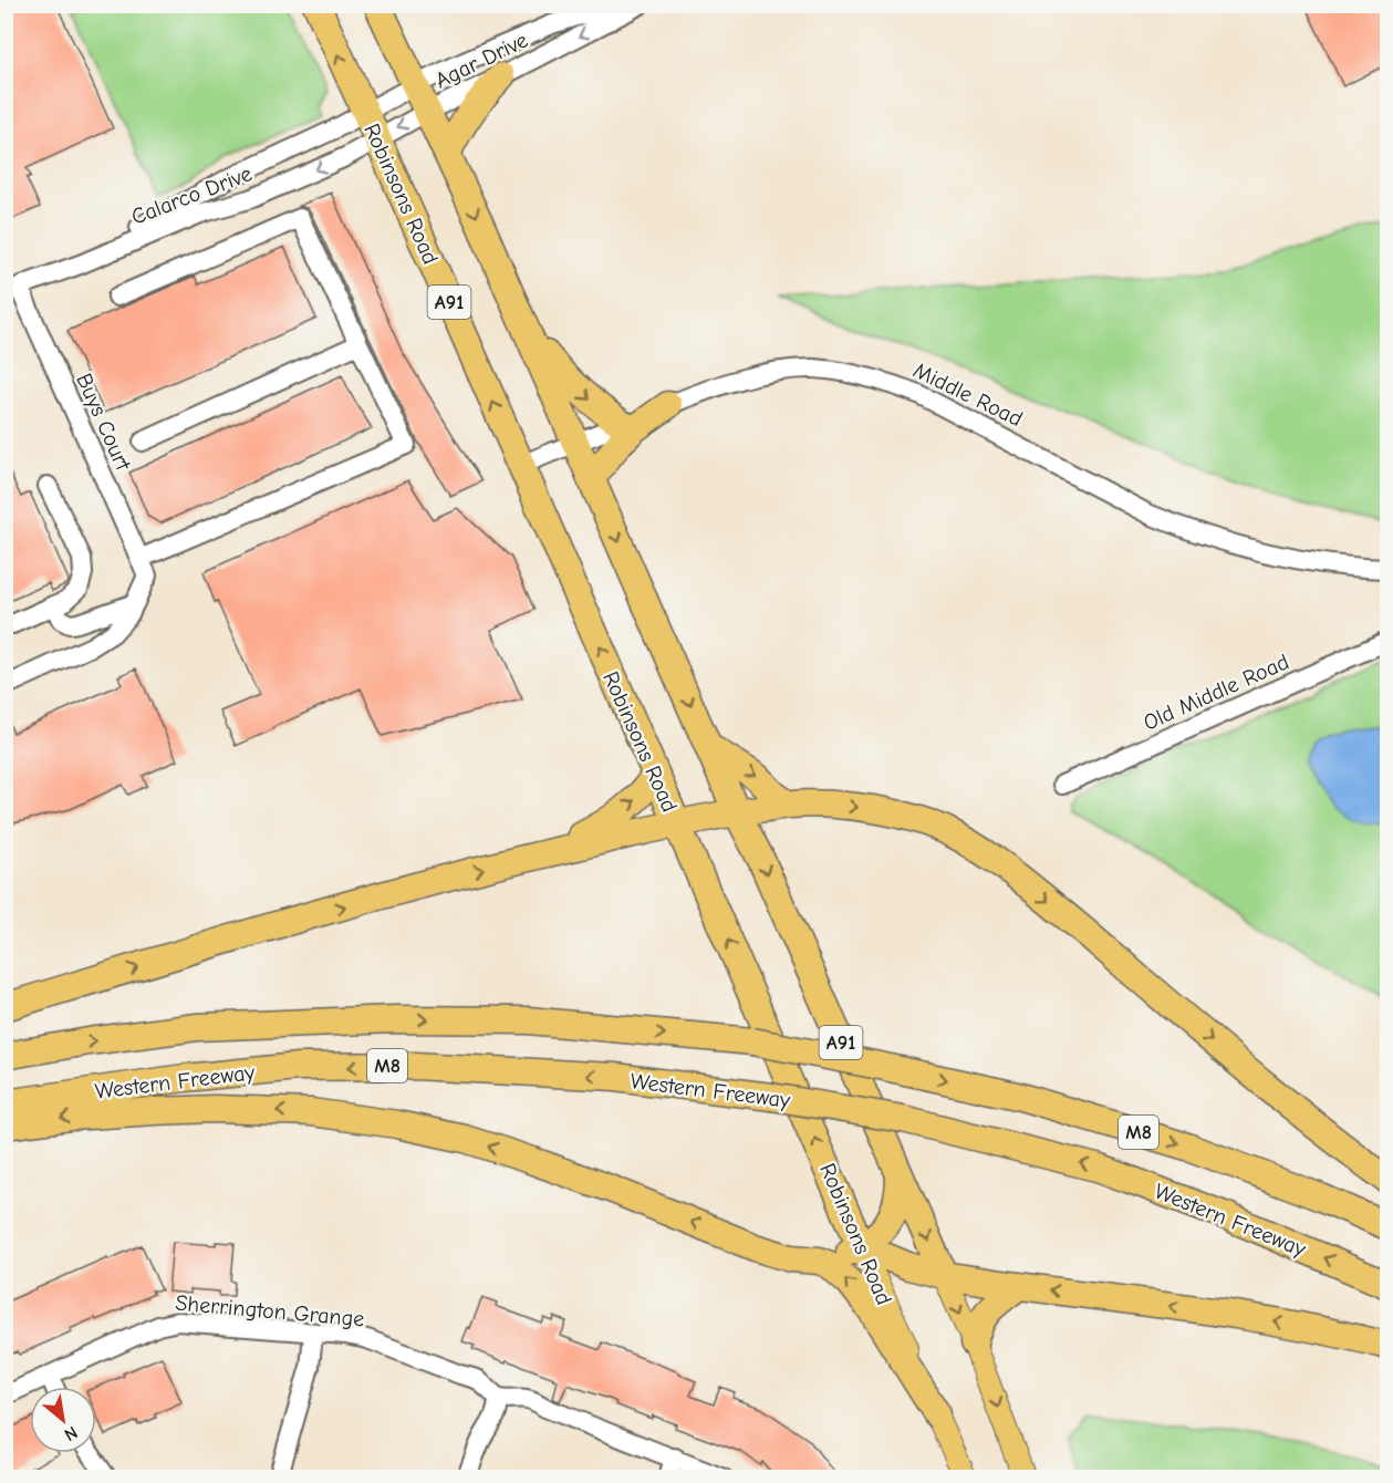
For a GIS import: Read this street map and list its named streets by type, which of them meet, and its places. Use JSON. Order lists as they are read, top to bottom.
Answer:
{
  "streets": {
    "highway": [
      "Robinsons Road",
      "A91",
      "M8",
      "Western Freeway"
    ],
    "street": [
      "Agar Drive",
      "Calarco Drive",
      "Middle Road",
      "Buys Court",
      "Old Middle Road",
      "Sherrington Grange"
    ]
  },
  "crossings": [
    ["Agar Drive", "Robinsons Road"],
    ["Agar Drive", "Calarco Drive"],
    ["Agar Drive", "A91"],
    ["Robinsons Road", "Calarco Drive"],
    ["Robinsons Road", "Middle Road"],
    ["Calarco Drive", "Buys Court"],
    ["A91", "Middle Road"]
  ],
  "north": "bottom right"
}
